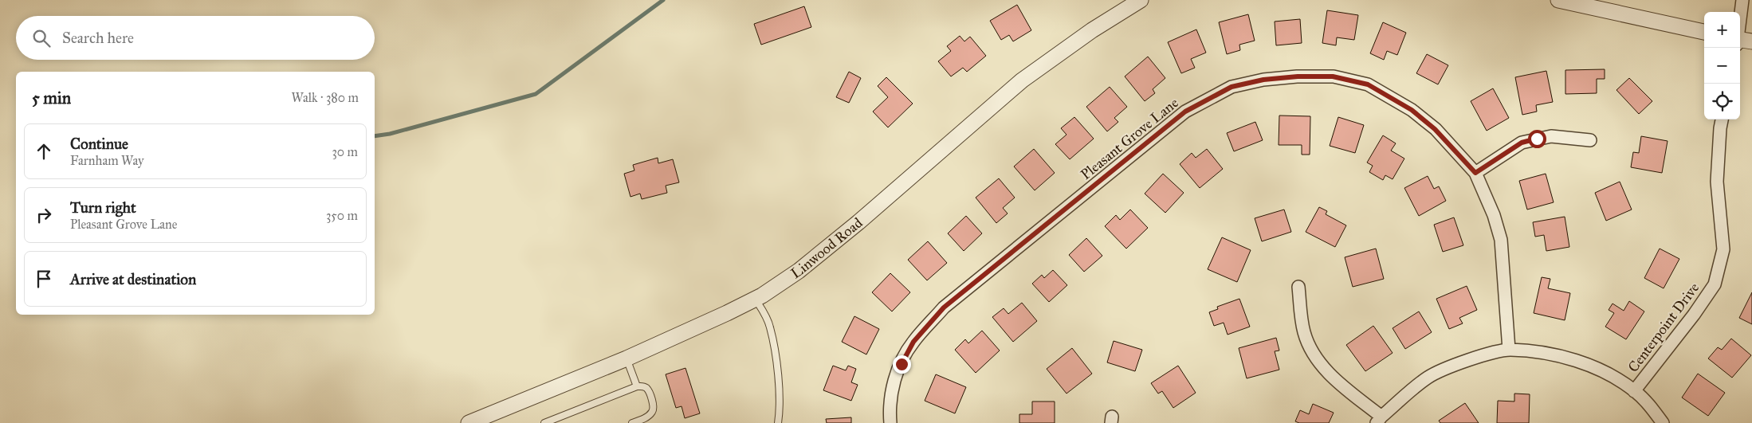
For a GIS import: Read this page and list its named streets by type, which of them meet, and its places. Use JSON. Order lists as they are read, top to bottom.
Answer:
{
  "streets": {
    "street": ["Pleasant Grove Lane", "Linwood Road", "Centerpoint Drive"]
  },
  "page": {
    "map_buttons": ["+", "−"],
    "search": "Search here",
    "heading": ["5 min", "Walk · 380 m"],
    "list": [
      ["Continue", "Farnham Way", "30 m"],
      ["Turn right", "Pleasant Grove Lane", "350 m"],
      "Arrive at destination"
    ]
  }
}
